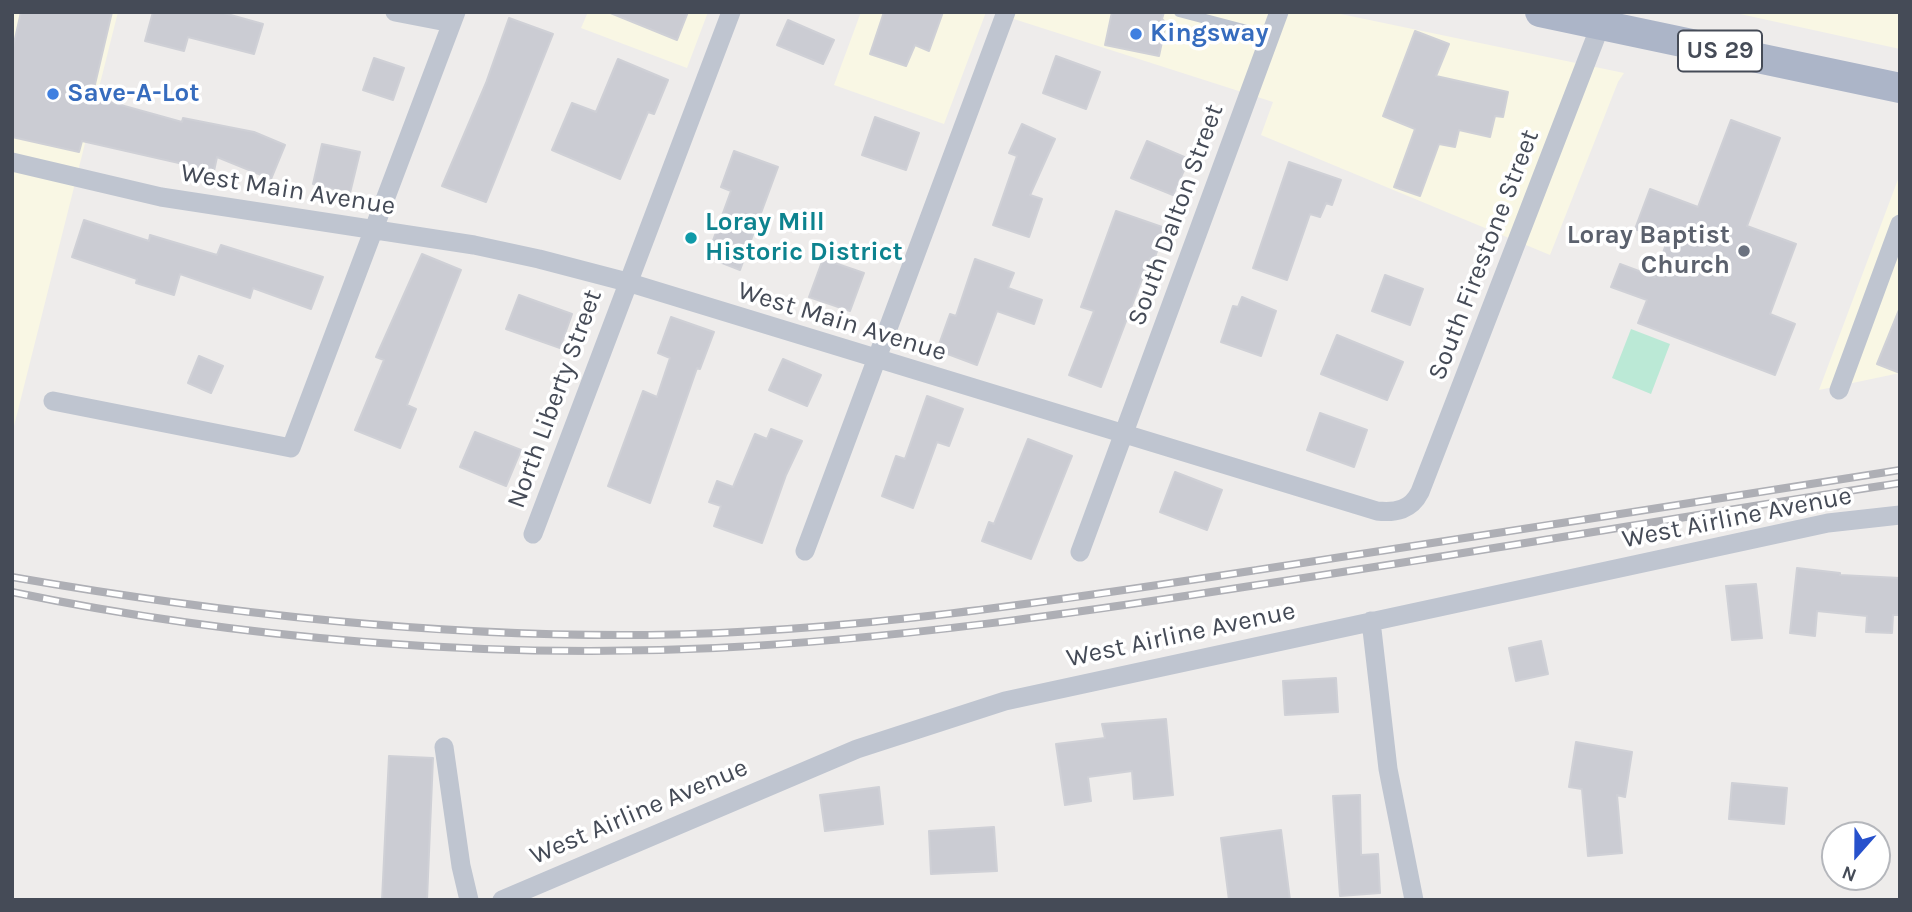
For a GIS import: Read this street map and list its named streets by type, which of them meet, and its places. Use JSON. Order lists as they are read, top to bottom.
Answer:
{
  "streets": {
    "main road": ["US 29"],
    "street": [
      "West Main Avenue",
      "South Dalton Street",
      "South Firestone Street",
      "North Liberty Street",
      "West Airline Avenue"
    ]
  },
  "crossings": [
    ["US 29", "South Firestone Street"],
    ["West Main Avenue", "South Dalton Street"],
    ["West Main Avenue", "South Firestone Street"],
    ["West Main Avenue", "North Liberty Street"]
  ],
  "places": [
    "Kingsway",
    "Save-A-Lot",
    "Loray Mill Historic District",
    "Loray Baptist Church"
  ],
  "north": "bottom"
}
